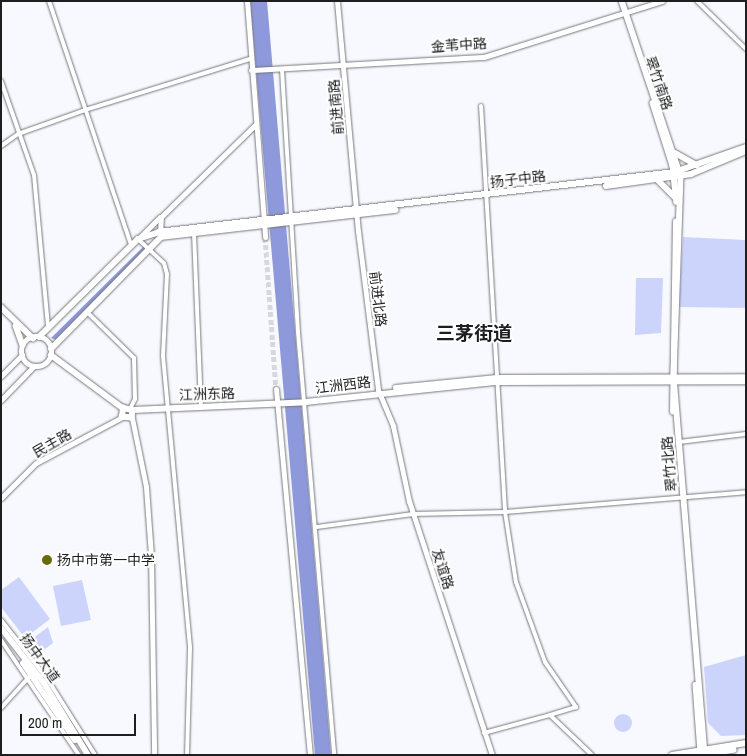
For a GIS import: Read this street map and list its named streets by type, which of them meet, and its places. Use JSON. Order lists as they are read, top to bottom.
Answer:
{
  "streets": {
    "main road": [
      "翠竹南路",
      "扬子中路",
      "江洲西路",
      "江洲东路",
      "翠竹北路",
      "扬中大道"
    ],
    "street": [
      "金苇中路",
      "前进南路",
      "前进北路",
      "民主路",
      "友谊路"
    ]
  },
  "crossings": [
    ["金苇中路", "翠竹南路"],
    ["金苇中路", "前进南路"],
    ["翠竹南路", "扬子中路"],
    ["翠竹南路", "翠竹北路"],
    ["前进南路", "扬子中路"],
    ["前进南路", "前进北路"],
    ["扬子中路", "前进北路"],
    ["扬子中路", "翠竹北路"],
    ["前进北路", "江洲西路"],
    ["前进北路", "友谊路"],
    ["江洲西路", "江洲东路"],
    ["江洲西路", "翠竹北路"],
    ["江洲西路", "友谊路"]
  ],
  "districts": ["三茅街道"],
  "places": ["扬中市第一中学"],
  "scale_bar": "200 m"
}
